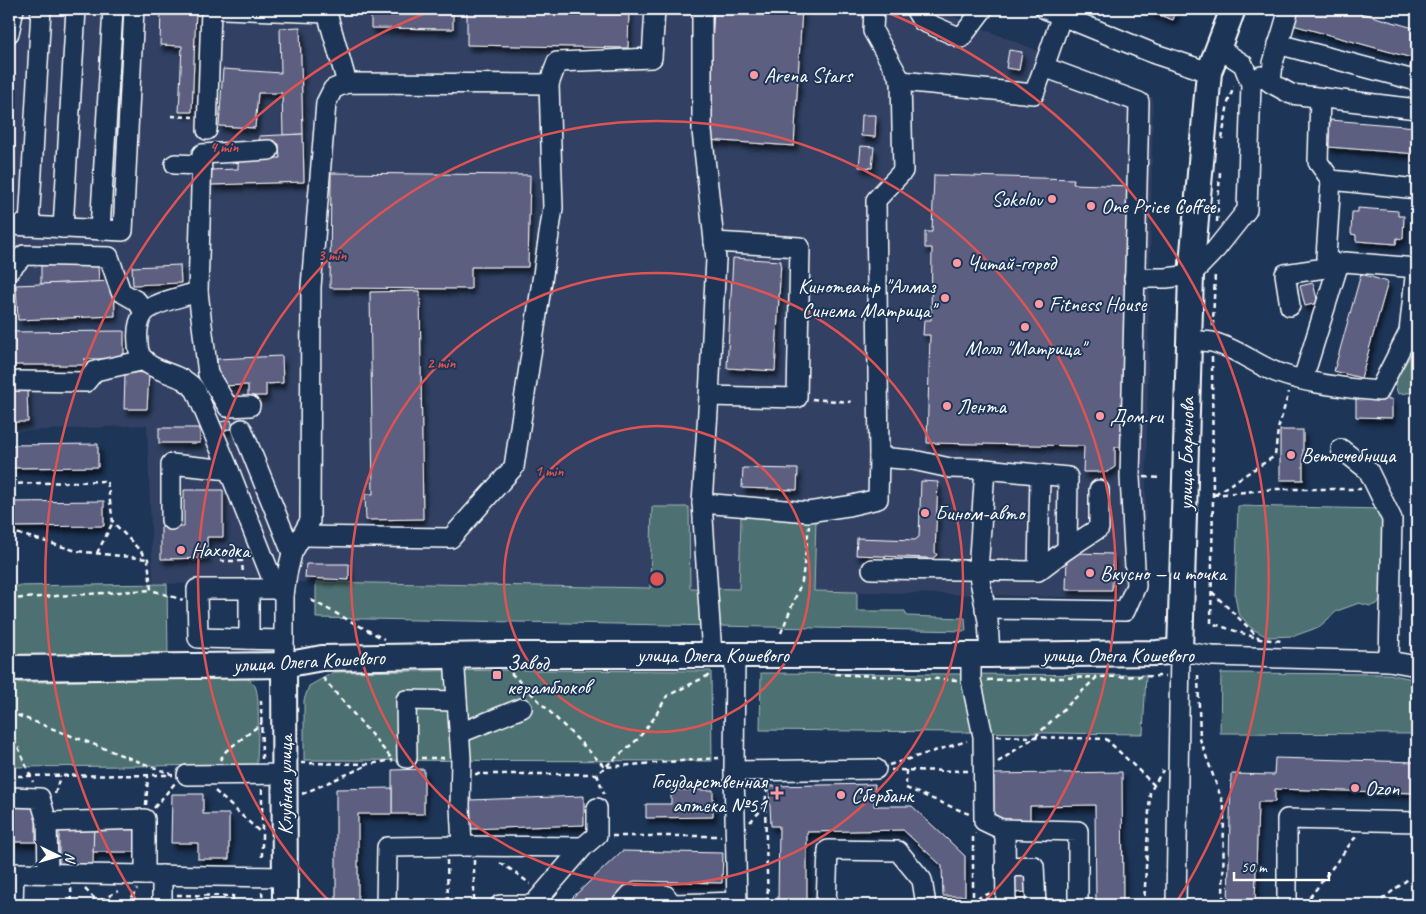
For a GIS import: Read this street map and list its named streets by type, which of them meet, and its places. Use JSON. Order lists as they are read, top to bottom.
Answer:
{
  "streets": {
    "main road": ["улица Баранова", "улица Олега Кошевого", "Клубная улица"]
  },
  "crossings": [
    ["улица Баранова", "улица Олега Кошевого"],
    ["улица Олега Кошевого", "Клубная улица"]
  ],
  "places": {
    "other": [
      "Arena Stars",
      "Sokolov",
      "One Price Coffee",
      "Читай-город",
      "Кинотеатр \"Алмаз Синема Матрица\"",
      "Fitness House",
      "Молл \"Матрица\"",
      "Лента",
      "Дом.ru",
      "Ветлечебница",
      "Бином-авто",
      "Находка",
      "Вкусно — и точка",
      "Ozon",
      "Сбербанк"
    ],
    "transit": ["Завод керамблоков"],
    "health": ["Государственная аптека №51"]
  },
  "scale_bar": "50 m",
  "north": "right",
  "rings": [
    "4 min",
    "3 min",
    "2 min",
    "1 min"
  ]
}
